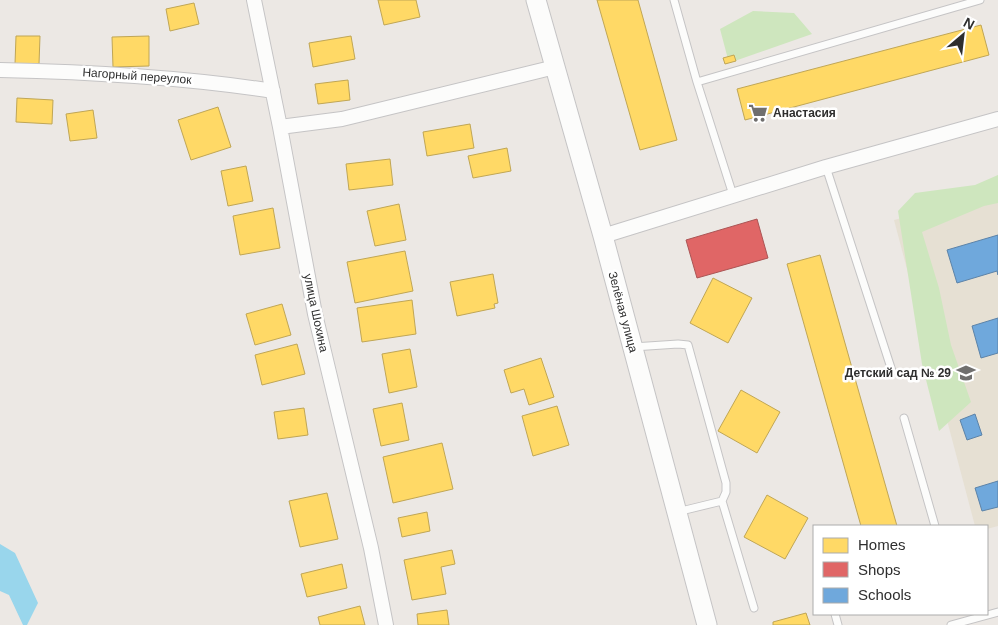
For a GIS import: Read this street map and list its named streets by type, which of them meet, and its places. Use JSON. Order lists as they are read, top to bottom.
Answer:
{
  "streets": {
    "main road": ["Зелёная улица"],
    "street": ["Нагорный переулок", "улица Шохина"]
  },
  "crossings": [
    ["Нагорный переулок", "улица Шохина"]
  ],
  "places": {
    "supermarket": ["Анастасия"],
    "school or university": ["Детский сад № 29"]
  },
  "legend": ["Homes", "Shops", "Schools"],
  "north": "top right"
}
